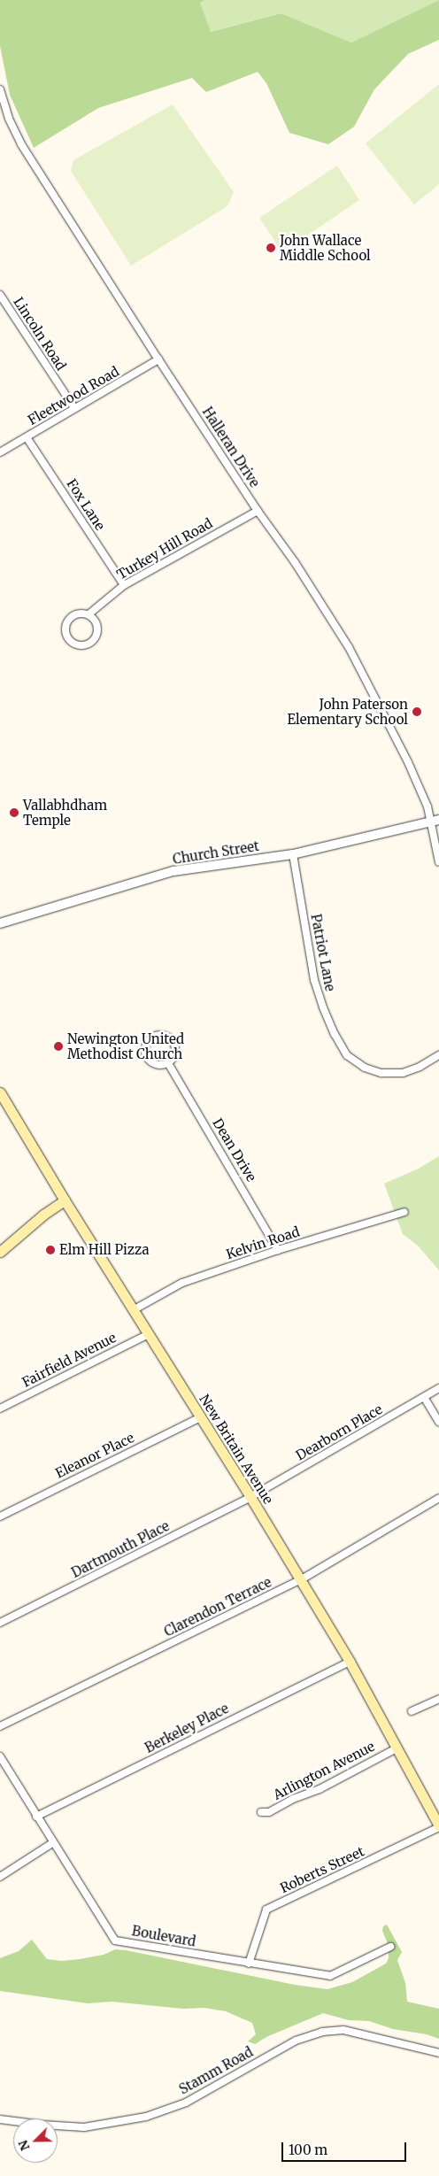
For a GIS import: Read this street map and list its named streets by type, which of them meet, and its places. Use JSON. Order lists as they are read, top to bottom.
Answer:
{
  "streets": {
    "main road": ["New Britain Avenue"],
    "street": [
      "Lincoln Road",
      "Fleetwood Road",
      "Halleran Drive",
      "Fox Lane",
      "Turkey Hill Road",
      "Church Street",
      "Patriot Lane",
      "Dean Drive",
      "Kelvin Road",
      "Fairfield Avenue",
      "Dearborn Place",
      "Eleanor Place",
      "Dartmouth Place",
      "Clarendon Terrace",
      "Berkeley Place",
      "Arlington Avenue",
      "Roberts Street",
      "Boulevard",
      "Stamm Road"
    ]
  },
  "crossings": [
    ["Lincoln Road", "Fleetwood Road"],
    ["Fleetwood Road", "Halleran Drive"],
    ["Fleetwood Road", "Fox Lane"],
    ["Halleran Drive", "Turkey Hill Road"],
    ["Halleran Drive", "Church Street"],
    ["Fox Lane", "Turkey Hill Road"],
    ["Church Street", "Patriot Lane"],
    ["Dean Drive", "Kelvin Road"],
    ["Kelvin Road", "New Britain Avenue"],
    ["Fairfield Avenue", "New Britain Avenue"],
    ["Dearborn Place", "New Britain Avenue"],
    ["Dearborn Place", "Dartmouth Place"],
    ["New Britain Avenue", "Eleanor Place"],
    ["New Britain Avenue", "Dartmouth Place"],
    ["New Britain Avenue", "Clarendon Terrace"],
    ["New Britain Avenue", "Berkeley Place"],
    ["New Britain Avenue", "Arlington Avenue"],
    ["New Britain Avenue", "Roberts Street"],
    ["Berkeley Place", "Boulevard"],
    ["Roberts Street", "Boulevard"]
  ],
  "places": [
    "John Wallace Middle School",
    "John Paterson Elementary School",
    "Vallabhdham Temple",
    "Newington United Methodist Church",
    "Elm Hill Pizza"
  ],
  "scale_bar": "100 m",
  "north": "bottom left"
}
